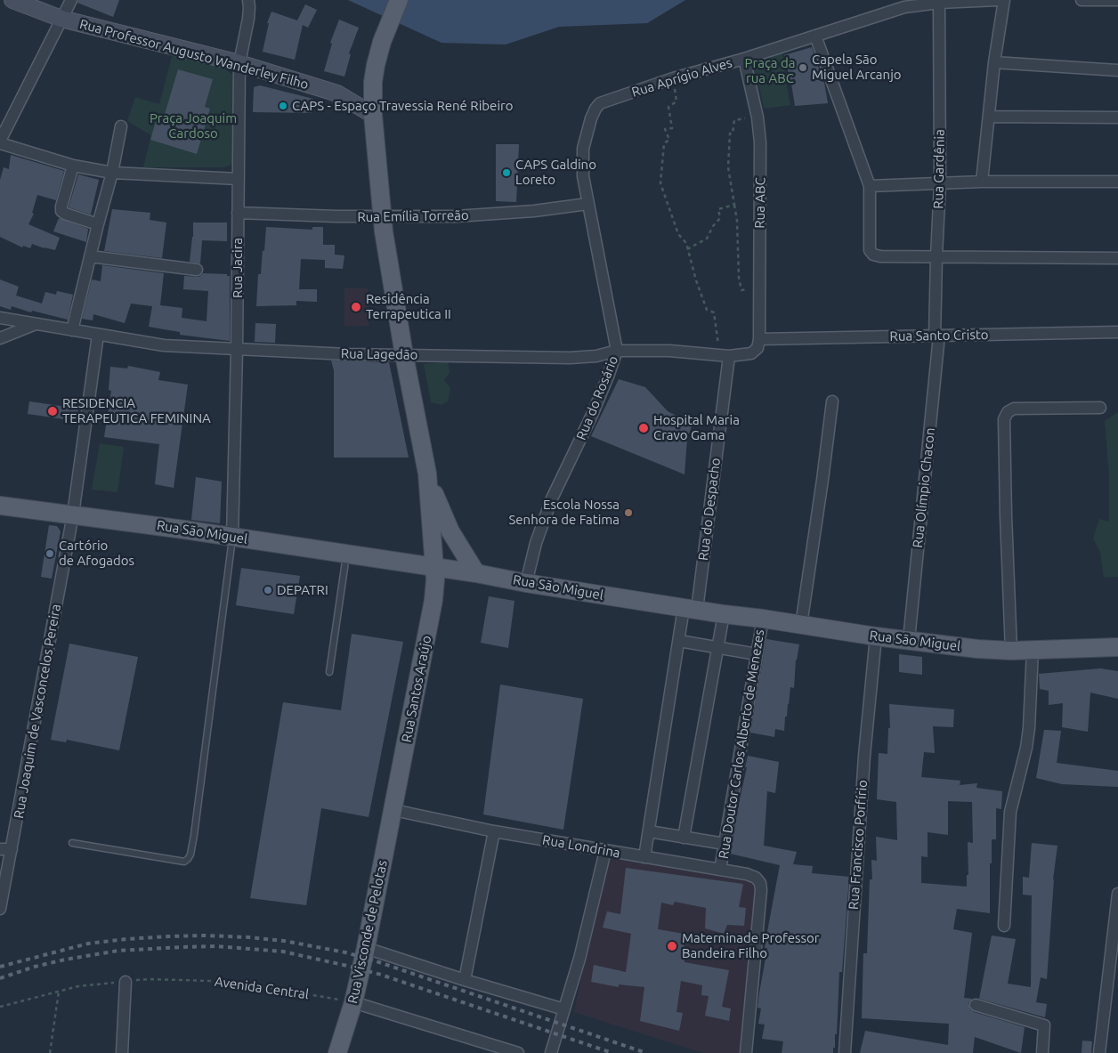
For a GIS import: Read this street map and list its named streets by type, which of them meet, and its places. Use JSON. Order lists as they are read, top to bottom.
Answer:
{
  "streets": {
    "main road": [
      "Rua Professor Augusto Wanderley Filho",
      "Rua São Miguel",
      "Rua Santos Araújo",
      "Rua Visconde de Pelotas"
    ],
    "street": [
      "Rua Aprígio Alves",
      "Rua Gardênia",
      "Rua ABC",
      "Rua Emília Torreão",
      "Rua Jacira",
      "Rua Santo Cristo",
      "Rua Lagedão",
      "Rua do Rosário",
      "Rua Olímpio Chacon",
      "Rua do Despacho",
      "Rua Joaquim de Vasconcelos Pereira",
      "Rua Doutor Carlos Alberto de Menezes",
      "Rua Francisco Porfírio",
      "Rua Londrina"
    ],
    "path": ["Avenida Central"]
  },
  "crossings": [
    ["Rua Professor Augusto Wanderley Filho", "Rua Jacira"],
    ["Rua Aprígio Alves", "Rua Gardênia"],
    ["Rua Aprígio Alves", "Rua ABC"],
    ["Rua Aprígio Alves", "Rua do Rosário"],
    ["Rua Gardênia", "Rua Santo Cristo"],
    ["Rua Gardênia", "Rua Olímpio Chacon"],
    ["Rua ABC", "Rua Santo Cristo"],
    ["Rua ABC", "Rua Lagedão"],
    ["Rua Emília Torreão", "Rua Jacira"],
    ["Rua Emília Torreão", "Rua do Rosário"],
    ["Rua Jacira", "Rua Lagedão"],
    ["Rua Jacira", "Rua São Miguel"],
    ["Rua Santo Cristo", "Rua Lagedão"],
    ["Rua Santo Cristo", "Rua Olímpio Chacon"],
    ["Rua Lagedão", "Rua do Rosário"],
    ["Rua Lagedão", "Rua do Despacho"],
    ["Rua Lagedão", "Rua Joaquim de Vasconcelos Pereira"],
    ["Rua do Rosário", "Rua São Miguel"],
    ["Rua Olímpio Chacon", "Rua São Miguel"],
    ["Rua do Despacho", "Rua São Miguel"],
    ["Rua do Despacho", "Rua Londrina"],
    ["Rua São Miguel", "Rua Santos Araújo"],
    ["Rua São Miguel", "Rua Joaquim de Vasconcelos Pereira"],
    ["Rua São Miguel", "Rua Doutor Carlos Alberto de Menezes"],
    ["Rua São Miguel", "Rua Francisco Porfírio"],
    ["Rua Santos Araújo", "Rua Londrina"],
    ["Rua Santos Araújo", "Rua Visconde de Pelotas"],
    ["Rua Doutor Carlos Alberto de Menezes", "Rua Londrina"],
    ["Rua Londrina", "Rua Visconde de Pelotas"],
    ["Rua Visconde de Pelotas", "Avenida Central"]
  ],
  "parks": ["Praça da rua ABC", "Praça Joaquim Cardoso"],
  "places": [
    "Capela São Miguel Arcanjo",
    "CAPS - Espaço Travessia René Ribeiro",
    "CAPS Galdino Loreto",
    "Residência Terrapeutica II",
    "RESIDENCIA TERAPEUTICA FEMININA",
    "Hospital Maria Cravo Gama",
    "Escola Nossa Senhora de Fatima",
    "Cartório de Afogados",
    "DEPATRI",
    "Materninade Professor Bandeira Filho"
  ]
}
